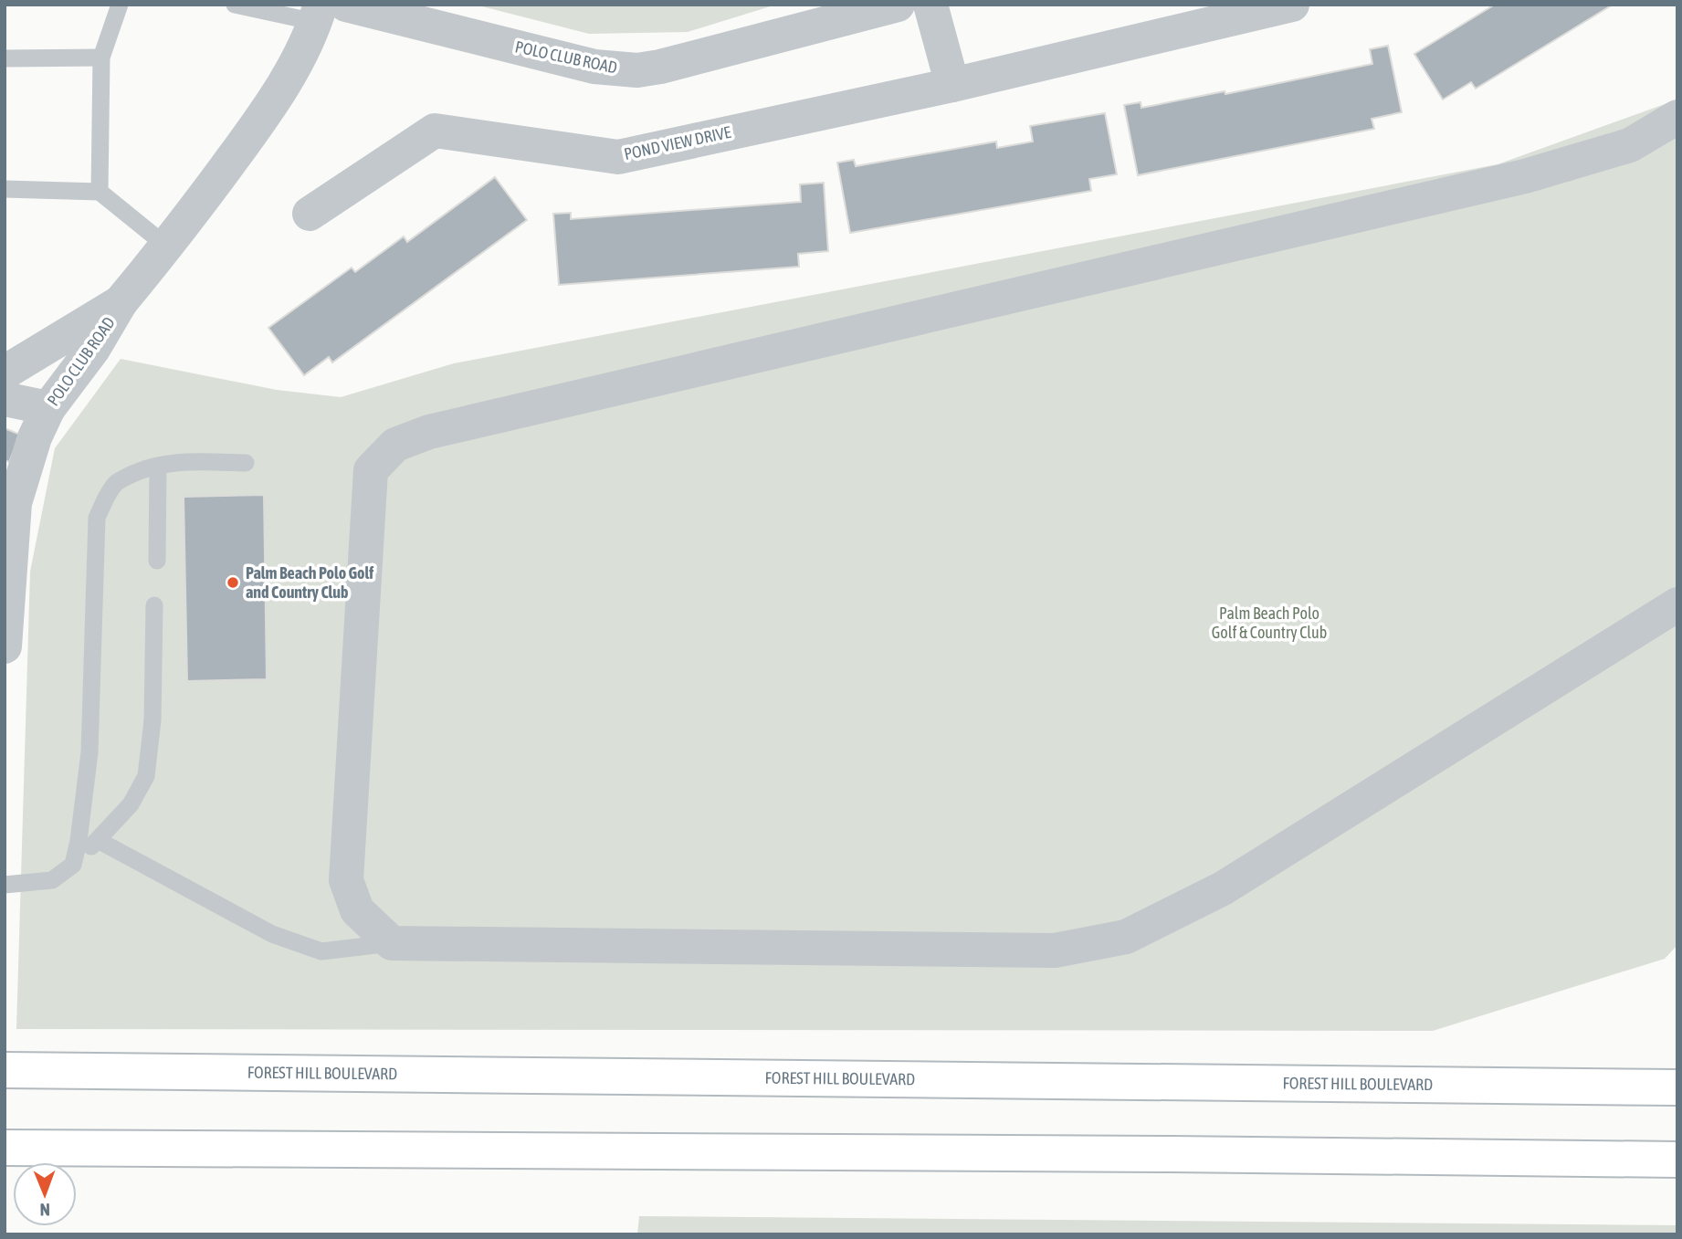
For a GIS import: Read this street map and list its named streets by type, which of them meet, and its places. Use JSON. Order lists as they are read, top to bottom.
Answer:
{
  "streets": {
    "main road": ["FOREST HILL BOULEVARD"],
    "street": ["POLO CLUB ROAD", "POND VIEW DRIVE"]
  },
  "parks": ["Palm Beach Polo Golf & Country Club"],
  "places": ["Palm Beach Polo Golf and Country Club"],
  "north": "bottom"
}
